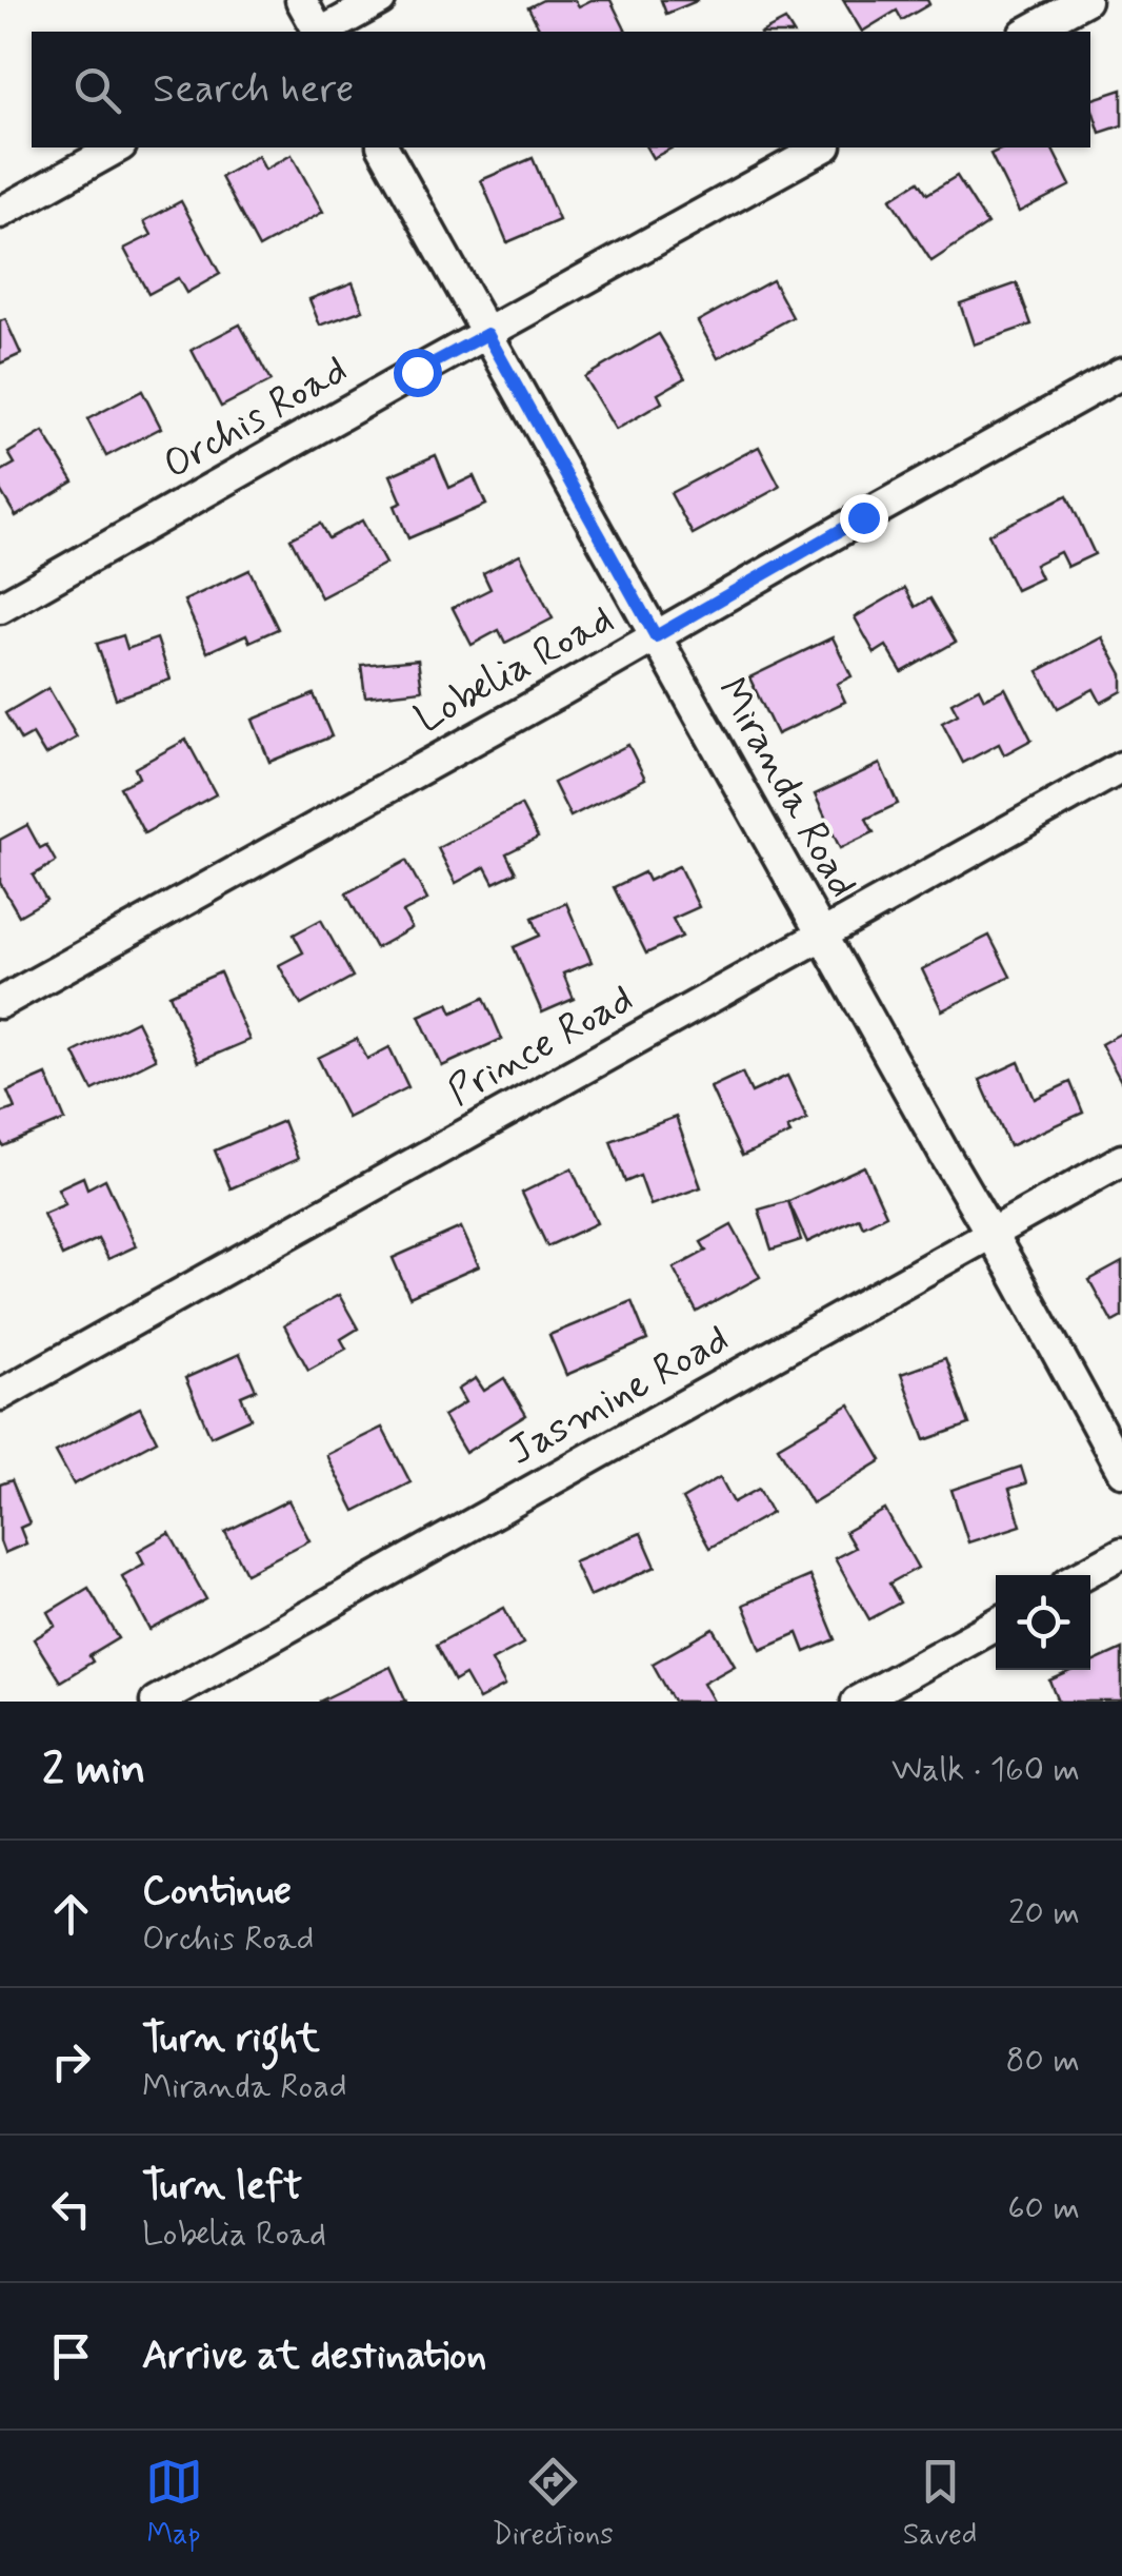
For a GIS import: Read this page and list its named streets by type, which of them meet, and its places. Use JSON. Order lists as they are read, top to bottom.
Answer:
{
  "streets": {
    "street": [
      "Orchis Road",
      "Lobelia Road",
      "Miranda Road",
      "Prince Road",
      "Jasmine Road"
    ]
  },
  "crossings": [
    ["Orchis Road", "Miranda Road"],
    ["Lobelia Road", "Miranda Road"],
    ["Miranda Road", "Prince Road"],
    ["Miranda Road", "Jasmine Road"]
  ],
  "page": {
    "search": "Search here",
    "heading": ["2 min", "Walk · 160 m"],
    "list": [
      ["Continue", "Orchis Road", "20 m"],
      ["Turn right", "Miranda Road", "80 m"],
      ["Turn left", "Lobelia Road", "60 m"],
      "Arrive at destination"
    ],
    "nav": ["Map", "Directions", "Saved"]
  }
}
